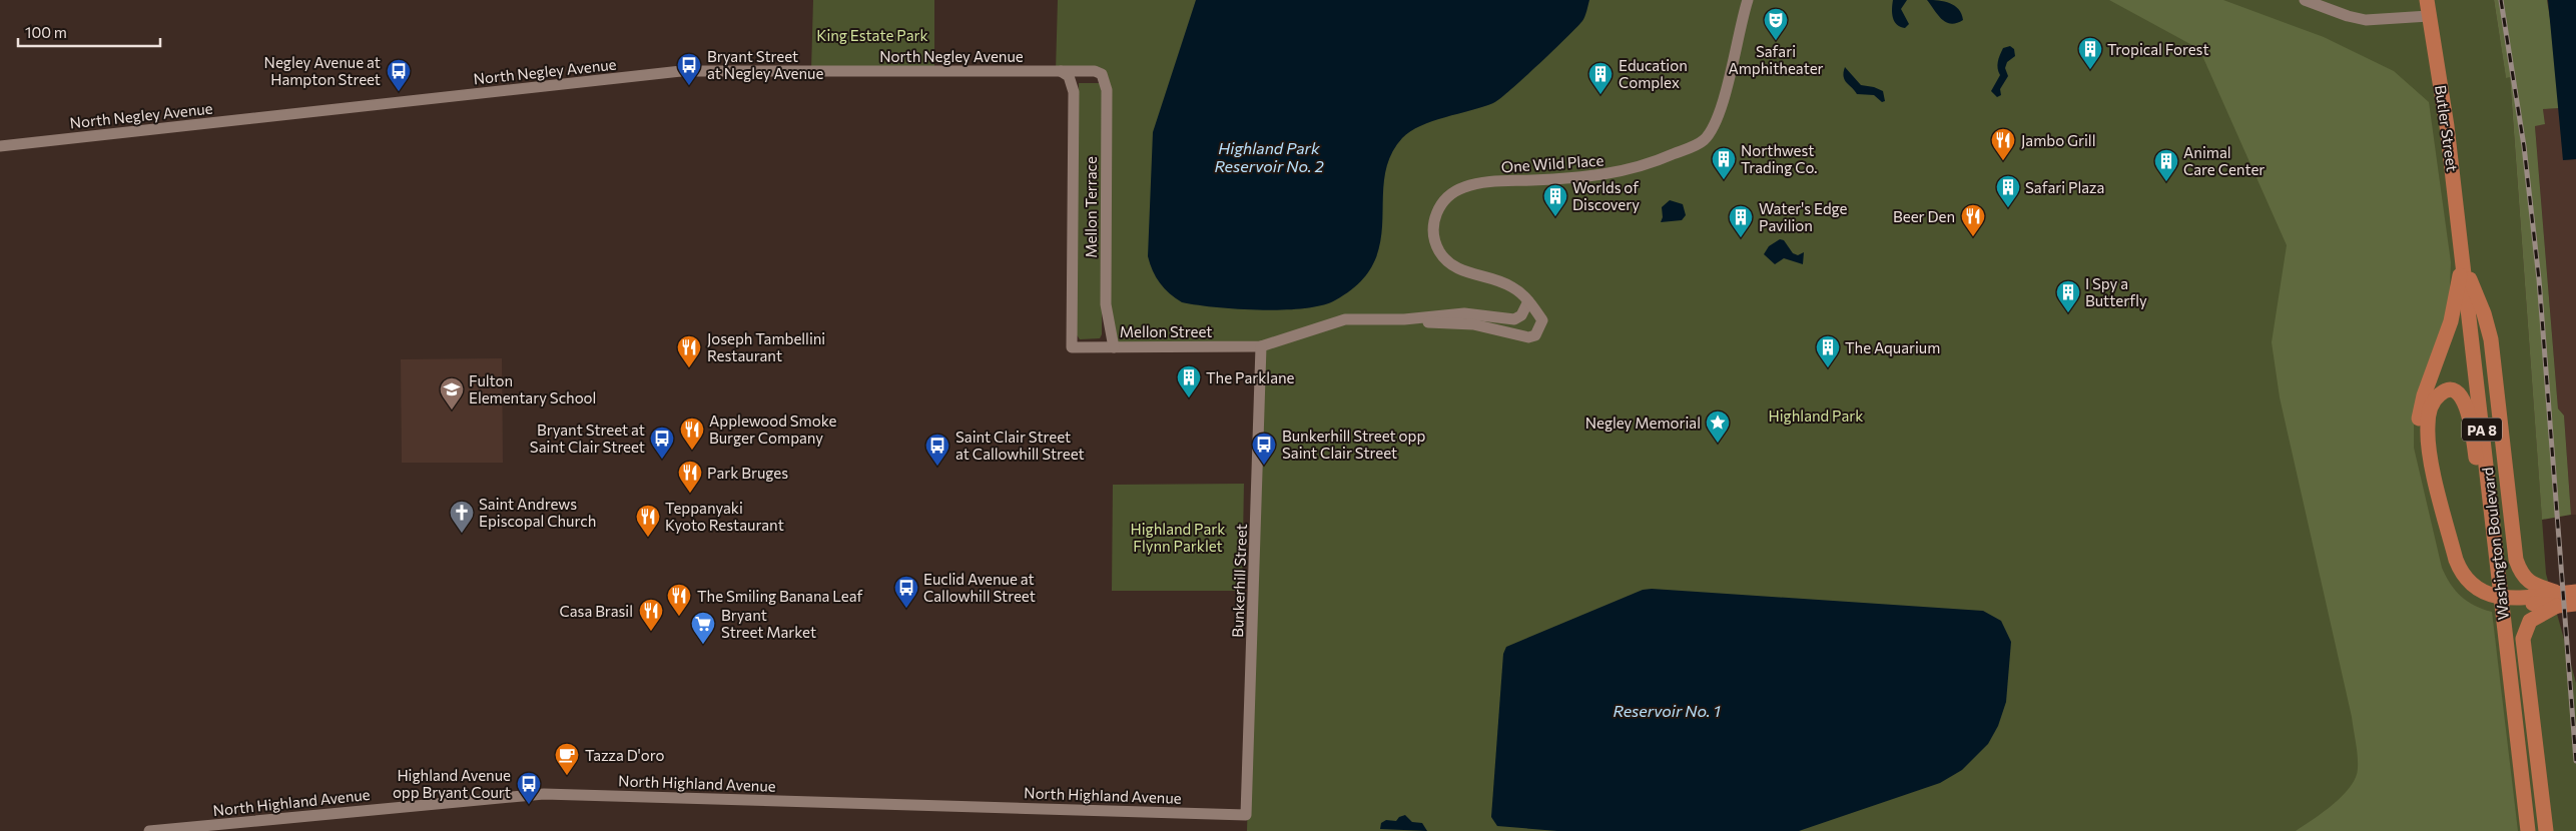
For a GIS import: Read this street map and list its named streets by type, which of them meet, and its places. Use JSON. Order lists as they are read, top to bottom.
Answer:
{
  "streets": {
    "highway": ["Butler Street", "PA 8", "Washington Boulevard"],
    "main road": [
      "North Negley Avenue",
      "One Wild Place",
      "Mellon Terrace",
      "Mellon Street",
      "Bunkerhill Street",
      "North Highland Avenue"
    ]
  },
  "crossings": [
    ["North Negley Avenue", "Mellon Terrace"],
    ["Butler Street", "Washington Boulevard"],
    ["One Wild Place", "Mellon Street"],
    ["One Wild Place", "Bunkerhill Street"],
    ["Mellon Terrace", "Mellon Street"],
    ["Mellon Street", "Bunkerhill Street"],
    ["Bunkerhill Street", "North Highland Avenue"]
  ],
  "water": ["Highland Park Reservoir No. 2", "Reservoir No. 1"],
  "parks": ["King Estate Park", "Highland Park", "Highland Park Flynn Parklet"],
  "places": {
    "theatre": ["Safari Amphitheater"],
    "building": [
      "Tropical Forest",
      "Education Complex",
      "Northwest Trading Co.",
      "Animal Care Center",
      "Safari Plaza",
      "Worlds of Discovery",
      "Water's Edge Pavilion",
      "I Spy a Butterfly",
      "The Aquarium",
      "The Parklane"
    ],
    "bus stop": [
      "Bryant Street at Negley Avenue",
      "Negley Avenue at Hampton Street",
      "Bryant Street at Saint Clair Street",
      "Bunkerhill Street opp Saint Clair Street",
      "Saint Clair Street at Callowhill Street",
      "Euclid Avenue at Callowhill Street",
      "Highland Avenue opp Bryant Court"
    ],
    "restaurant": [
      "Jambo Grill",
      "Beer Den",
      "Joseph Tambellini Restaurant",
      "Applewood Smoke Burger Company",
      "Park Bruges",
      "Teppanyaki Kyoto Restaurant",
      "The Smiling Banana Leaf",
      "Casa Brasil"
    ],
    "school or university": ["Fulton Elementary School"],
    "place": ["Negley Memorial"],
    "church": ["Saint Andrews Episcopal Church"],
    "supermarket": ["Bryant Street Market"],
    "cafe": ["Tazza D'oro"]
  },
  "scale_bar": "100 m"
}
